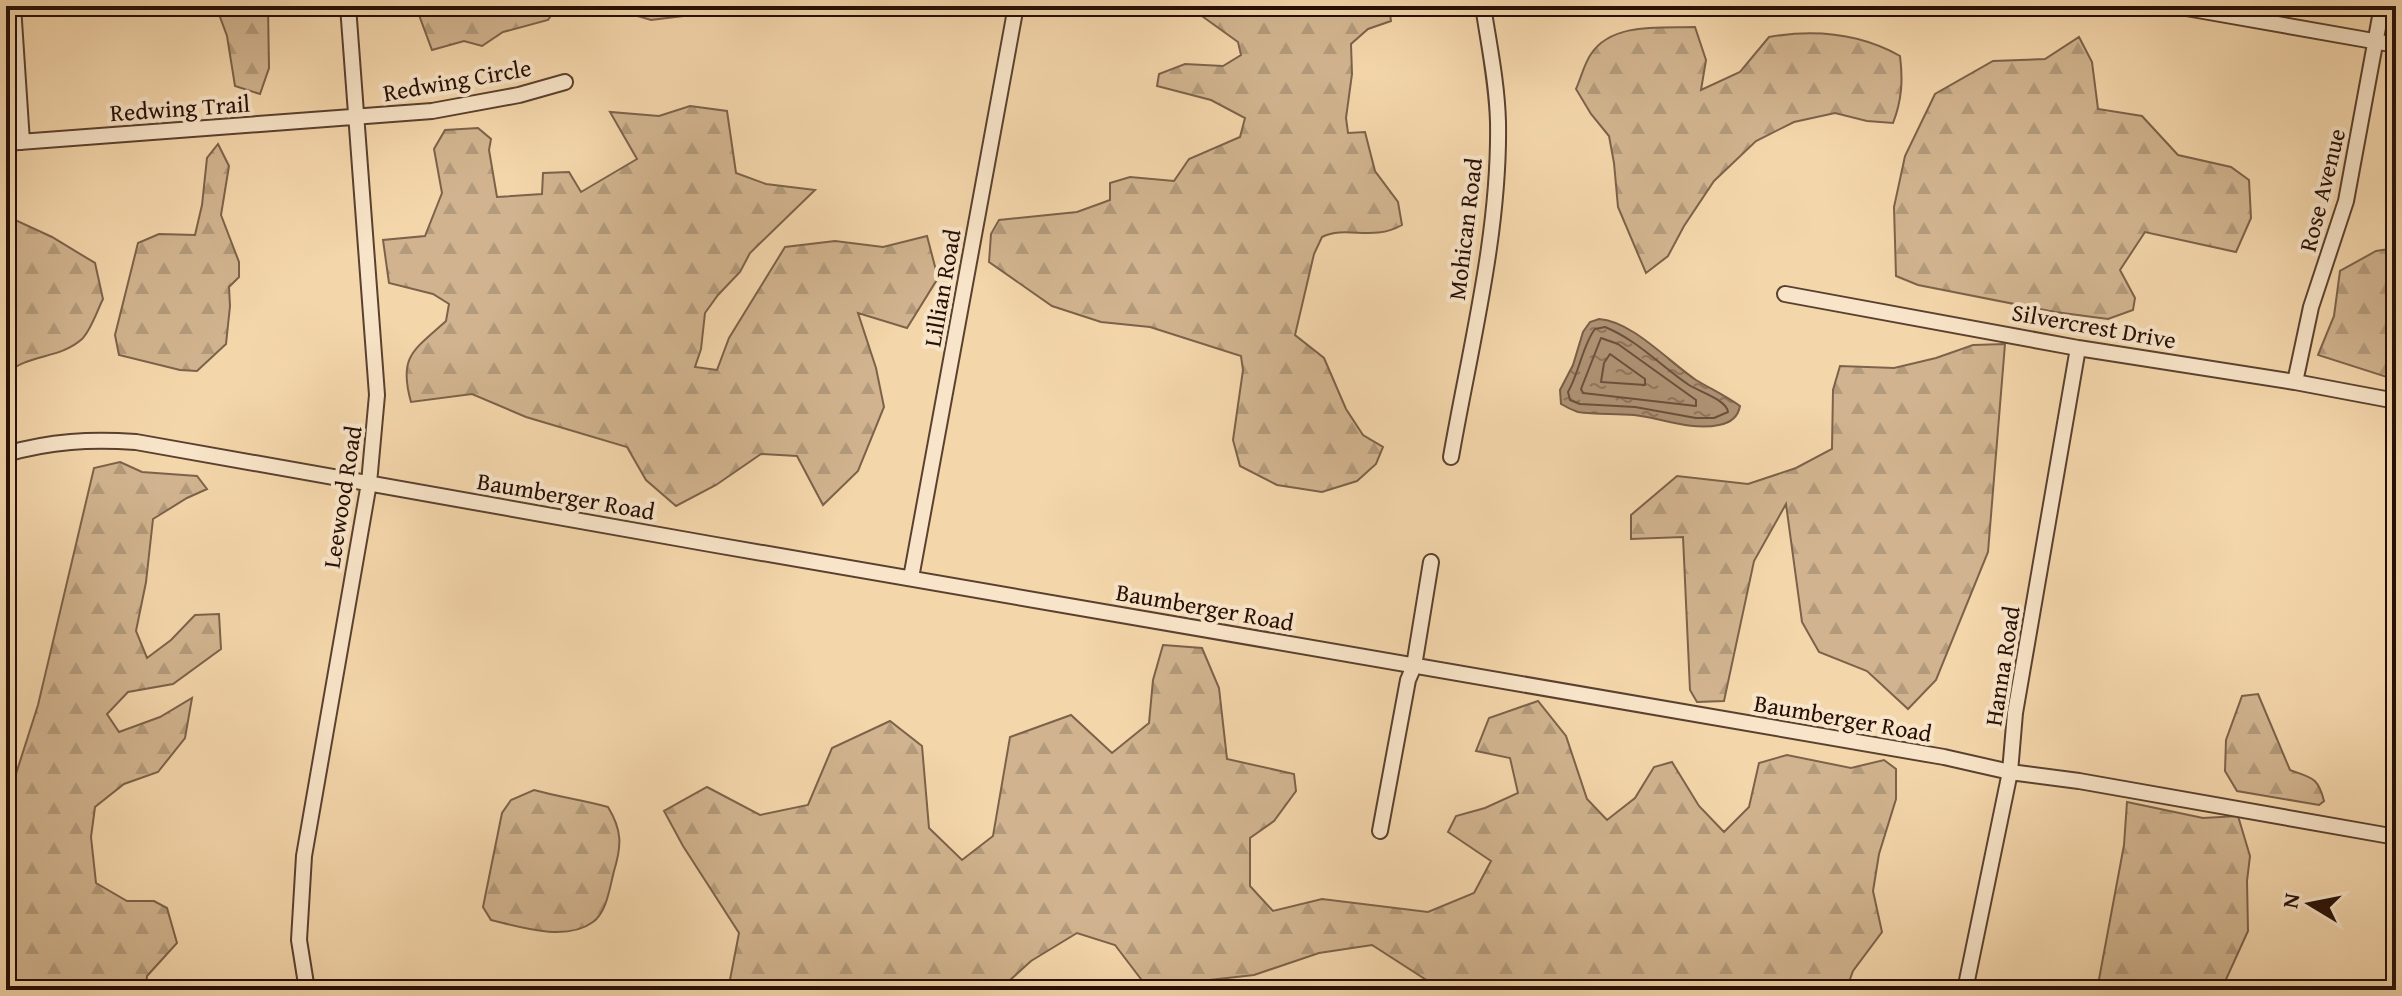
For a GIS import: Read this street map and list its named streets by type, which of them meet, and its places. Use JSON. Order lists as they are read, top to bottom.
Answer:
{
  "streets": {
    "street": [
      "Redwing Circle",
      "Redwing Trail",
      "Rose Avenue",
      "Mohican Road",
      "Lillian Road",
      "Silvercrest Drive",
      "Baumberger Road",
      "Leewood Road",
      "Hanna Road"
    ]
  },
  "crossings": [
    ["Redwing Circle", "Redwing Trail"],
    ["Redwing Circle", "Leewood Road"],
    ["Redwing Trail", "Leewood Road"],
    ["Rose Avenue", "Silvercrest Drive"],
    ["Lillian Road", "Baumberger Road"],
    ["Silvercrest Drive", "Hanna Road"],
    ["Baumberger Road", "Leewood Road"],
    ["Baumberger Road", "Hanna Road"]
  ],
  "north": "left"
}
